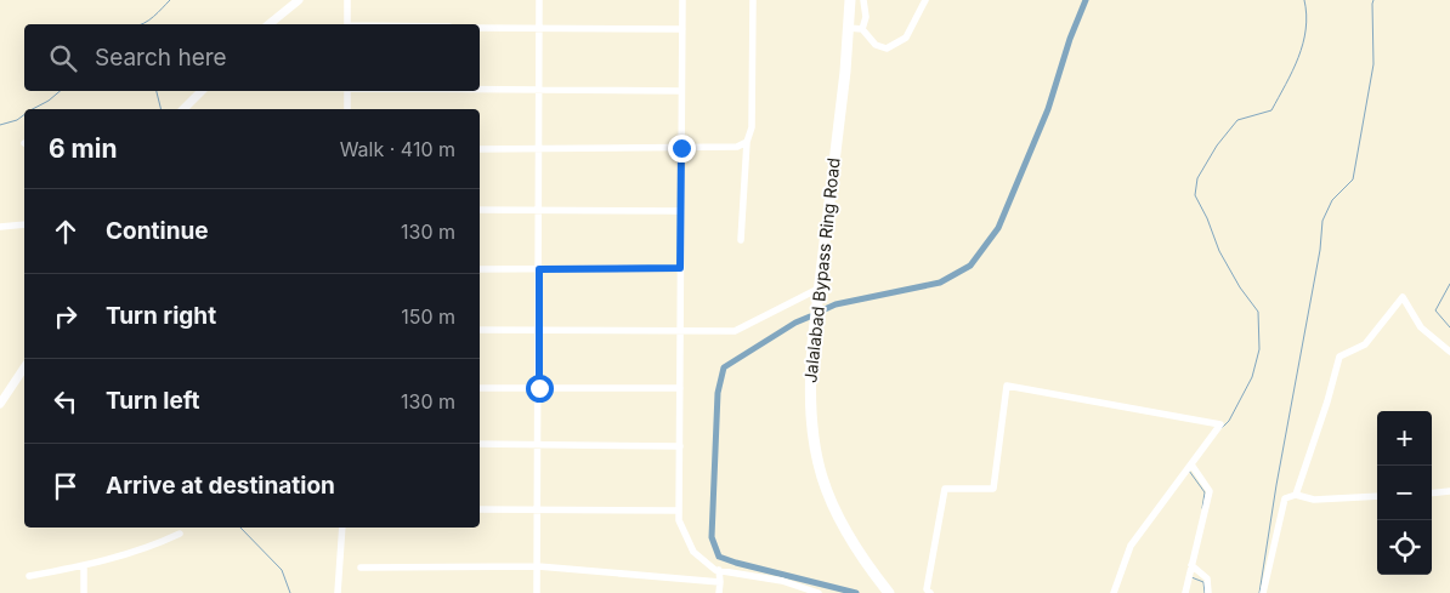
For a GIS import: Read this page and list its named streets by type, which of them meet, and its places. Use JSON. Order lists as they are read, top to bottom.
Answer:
{
  "streets": {
    "highway": ["Jalalabad Bypass Ring Road"]
  },
  "page": {
    "search": "Search here",
    "heading": ["6 min", "Walk · 410 m"],
    "list": [
      ["Continue", "130 m"],
      ["Turn right", "150 m"],
      ["Turn left", "130 m"],
      "Arrive at destination"
    ],
    "map_buttons": ["+", "−"]
  }
}
